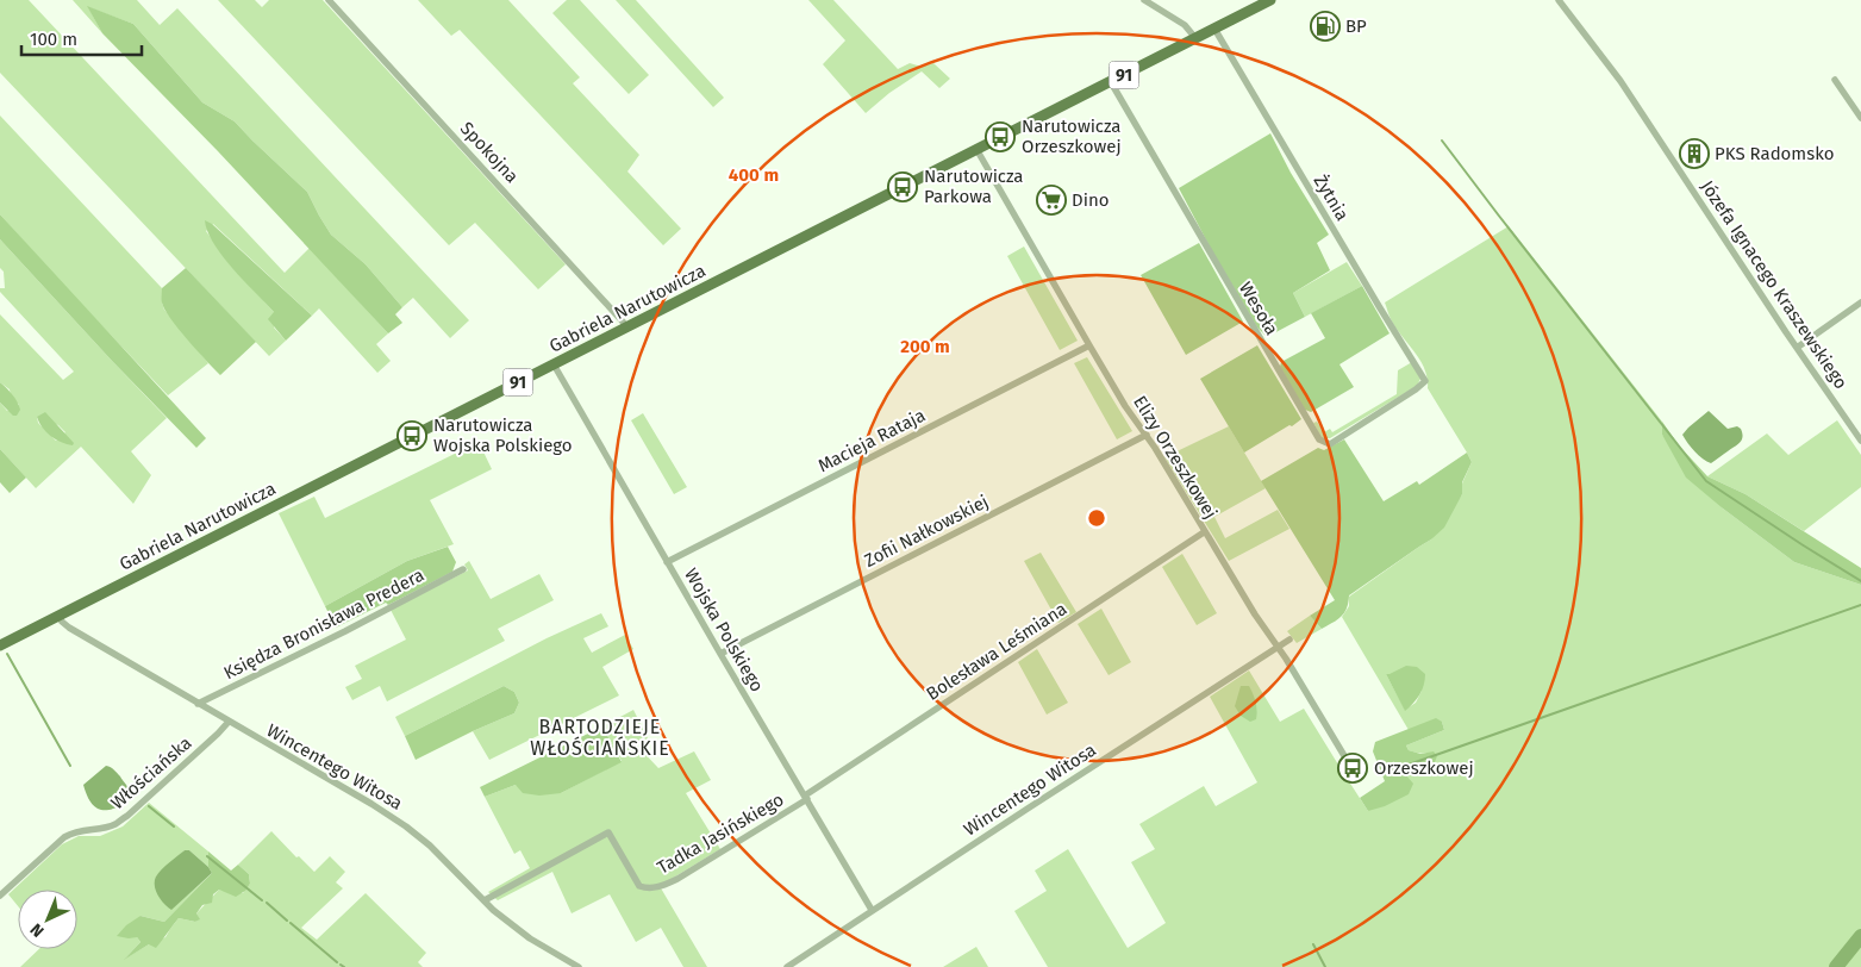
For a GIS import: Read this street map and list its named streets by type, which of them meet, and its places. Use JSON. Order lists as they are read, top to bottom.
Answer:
{
  "streets": {
    "main road": ["91", "Gabriela Narutowicza"],
    "street": [
      "Spokojna",
      "Żytnia",
      "Józefa Ignacego Kraszewskiego",
      "Wesoła",
      "Macieja Rataja",
      "Elizy Orzeszkowej",
      "Zofii Nałkowskiej",
      "Księdza Bronisława Predera",
      "Wojska Polskiego",
      "Bolesława Leśmiana",
      "Wincentego Witosa",
      "Włościańska",
      "Tadka Jasińskiego"
    ]
  },
  "crossings": [
    ["Spokojna", "Gabriela Narutowicza"],
    ["Żytnia", "Gabriela Narutowicza"],
    ["Żytnia", "Wesoła"],
    ["Gabriela Narutowicza", "Wesoła"],
    ["Gabriela Narutowicza", "Elizy Orzeszkowej"],
    ["Gabriela Narutowicza", "Wojska Polskiego"],
    ["Gabriela Narutowicza", "Wincentego Witosa"],
    ["Macieja Rataja", "Elizy Orzeszkowej"],
    ["Macieja Rataja", "Wojska Polskiego"],
    ["Elizy Orzeszkowej", "Zofii Nałkowskiej"],
    ["Elizy Orzeszkowej", "Bolesława Leśmiana"],
    ["Elizy Orzeszkowej", "Wincentego Witosa"],
    ["Zofii Nałkowskiej", "Wojska Polskiego"],
    ["Księdza Bronisława Predera", "Wincentego Witosa"],
    ["Wojska Polskiego", "Bolesława Leśmiana"],
    ["Wojska Polskiego", "Wincentego Witosa"],
    ["Wojska Polskiego", "Tadka Jasińskiego"],
    ["Bolesława Leśmiana", "Tadka Jasińskiego"],
    ["Wincentego Witosa", "Włościańska"],
    ["Wincentego Witosa", "Tadka Jasińskiego"]
  ],
  "districts": ["BARTODZIEJE WŁOŚCIAŃSKIE"],
  "places": {
    "fuel station": ["BP"],
    "bus stop": [
      "Narutowicza Orzeszkowej",
      "Narutowicza Parkowa",
      "Narutowicza Wojska Polskiego",
      "Orzeszkowej"
    ],
    "building": ["PKS Radomsko"],
    "supermarket": ["Dino"]
  },
  "scale_bar": "100 m",
  "north": "bottom left",
  "rings": ["400 m", "200 m"]
}
